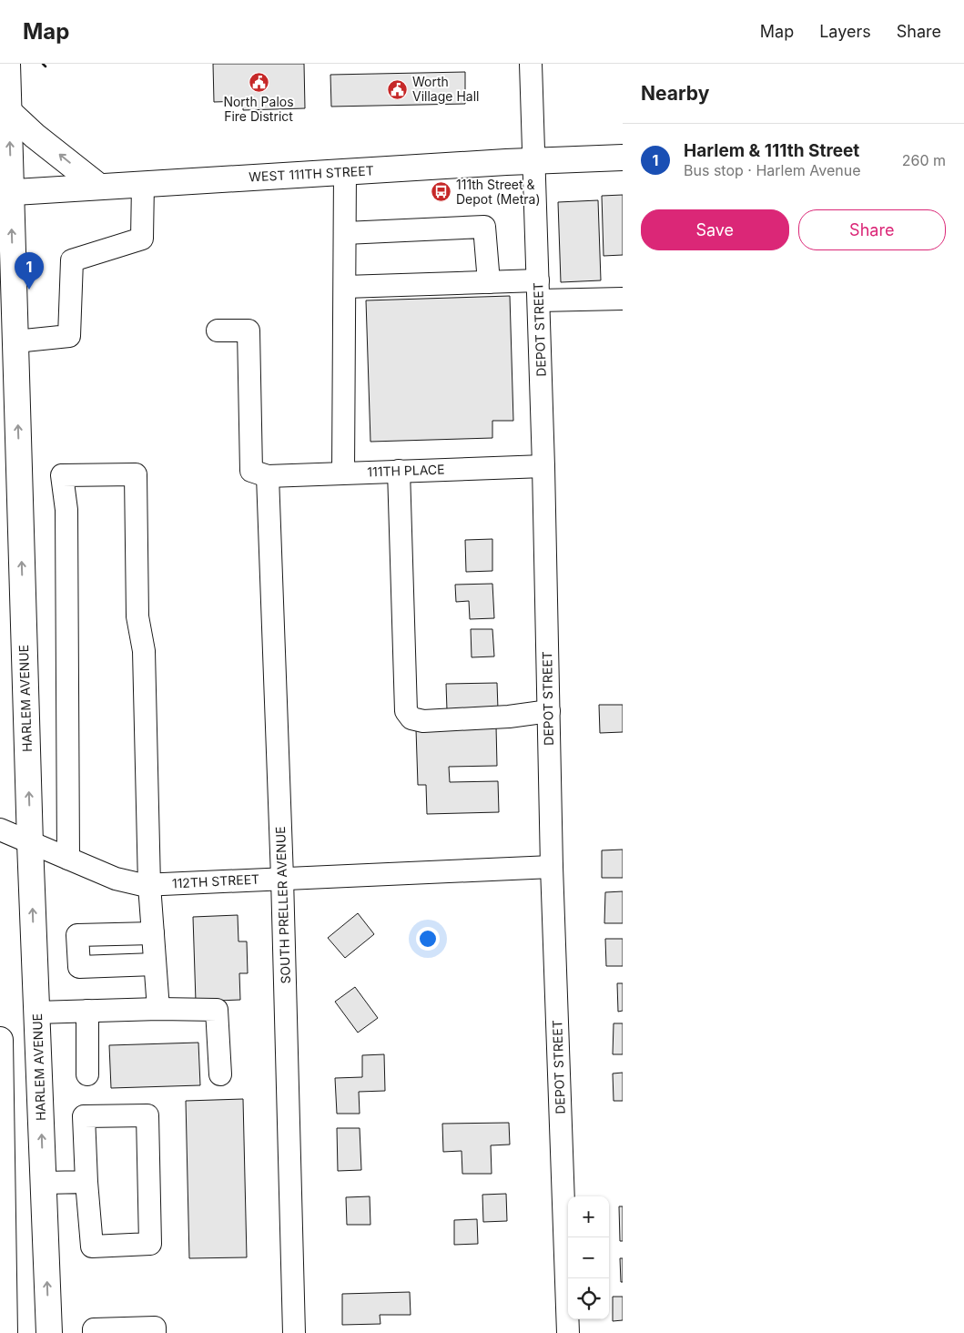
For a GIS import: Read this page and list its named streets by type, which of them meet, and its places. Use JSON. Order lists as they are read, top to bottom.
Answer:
{
  "streets": {
    "main road": ["WEST 111TH STREET", "HARLEM AVENUE"],
    "street": [
      "DEPOT STREET",
      "111TH PLACE",
      "112TH STREET",
      "SOUTH PRELLER AVENUE"
    ]
  },
  "crossings": [
    ["WEST 111TH STREET", "DEPOT STREET"],
    ["WEST 111TH STREET", "HARLEM AVENUE"],
    ["DEPOT STREET", "111TH PLACE"],
    ["DEPOT STREET", "112TH STREET"],
    ["111TH PLACE", "SOUTH PRELLER AVENUE"],
    ["HARLEM AVENUE", "112TH STREET"],
    ["112TH STREET", "SOUTH PRELLER AVENUE"]
  ],
  "one_way": ["HARLEM AVENUE"],
  "places": {
    "public building": ["North Palos Fire District", "Worth Village Hall"],
    "bus stop": ["111th Street & Depot (Metra)"]
  },
  "page": {
    "header": "Map",
    "nav": ["Map", "Layers", "Share"],
    "heading": "Nearby",
    "list": [
      {
        "mark": "1",
        "name": "Harlem & 111th Street",
        "note": "Bus stop · Harlem Avenue",
        "value": "260 m"
      }
    ],
    "buttons": ["Save", "Share"],
    "pins": "1",
    "map_buttons": ["+", "−"]
  }
}
